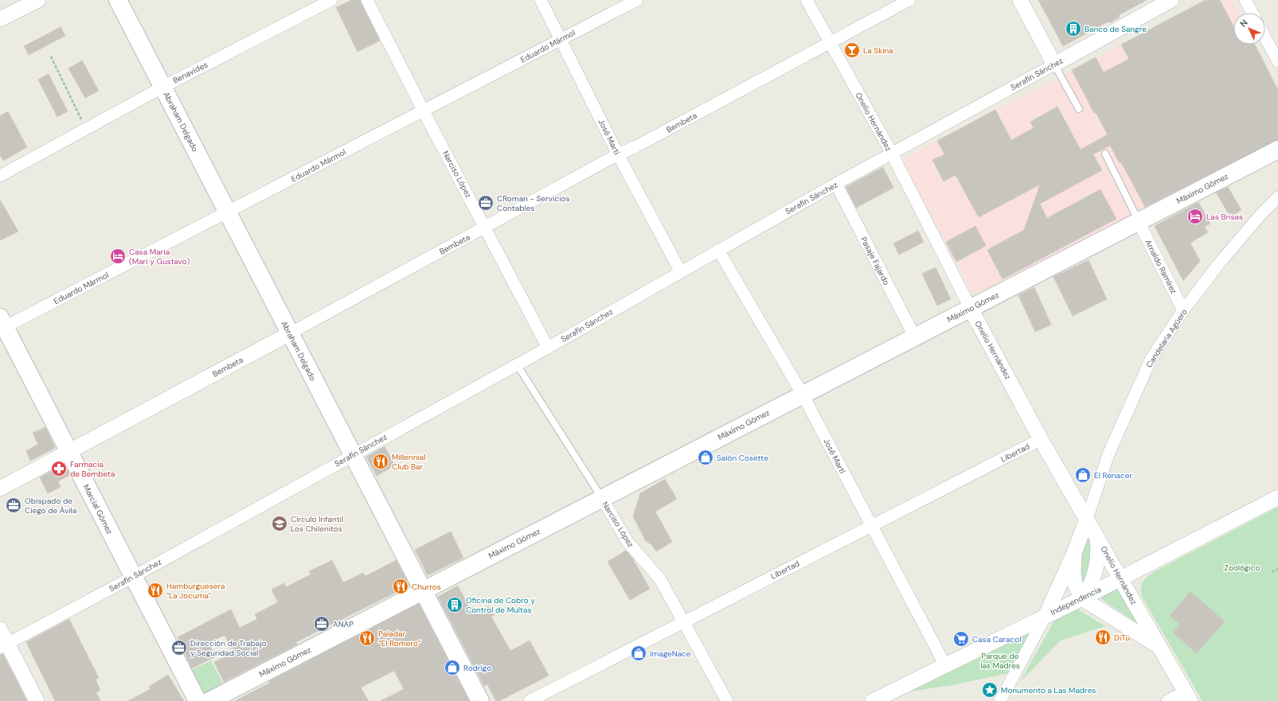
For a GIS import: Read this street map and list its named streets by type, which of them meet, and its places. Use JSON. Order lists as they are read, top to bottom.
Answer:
{
  "streets": {
    "main road": ["Abraham Delgado", "Máximo Gómez", "Marcial Gómez"],
    "street": [
      "Eduardo Mármol",
      "Benavides",
      "Serafín Sánchez",
      "Onelio Hernández",
      "Bembeta",
      "José Martí",
      "Narciso López",
      "Pasaje Fajardo",
      "Arnaldo Ramírez",
      "Candelaria Agüero",
      "Libertad",
      "Independencia"
    ]
  },
  "crossings": [
    ["Eduardo Mármol", "Abraham Delgado"],
    ["Eduardo Mármol", "José Martí"],
    ["Eduardo Mármol", "Narciso López"],
    ["Eduardo Mármol", "Marcial Gómez"],
    ["Benavides", "Abraham Delgado"],
    ["Serafín Sánchez", "Abraham Delgado"],
    ["Serafín Sánchez", "Onelio Hernández"],
    ["Serafín Sánchez", "José Martí"],
    ["Serafín Sánchez", "Narciso López"],
    ["Serafín Sánchez", "Pasaje Fajardo"],
    ["Serafín Sánchez", "Marcial Gómez"],
    ["Abraham Delgado", "Bembeta"],
    ["Abraham Delgado", "Máximo Gómez"],
    ["Onelio Hernández", "Bembeta"],
    ["Onelio Hernández", "Máximo Gómez"],
    ["Onelio Hernández", "Candelaria Agüero"],
    ["Onelio Hernández", "Libertad"],
    ["Onelio Hernández", "Independencia"],
    ["Bembeta", "José Martí"],
    ["Bembeta", "Narciso López"],
    ["Bembeta", "Marcial Gómez"],
    ["José Martí", "Máximo Gómez"],
    ["José Martí", "Libertad"],
    ["José Martí", "Independencia"],
    ["Narciso López", "Máximo Gómez"],
    ["Narciso López", "Libertad"],
    ["Máximo Gómez", "Pasaje Fajardo"],
    ["Máximo Gómez", "Arnaldo Ramírez"],
    ["Arnaldo Ramírez", "Candelaria Agüero"]
  ],
  "parks": ["Zoológico", "Parque de las Madres"],
  "places": {
    "building": ["Banco de Sangre", "Oficina de Cobro y Control de Multas"],
    "bar": ["La Skina"],
    "office": [
      "CRoman - Servicios Contables",
      "Obispado de Ciego de Ávila",
      "ANAP",
      "Dirección de Trabajo y Seguridad Social"
    ],
    "hotel": ["Las Brisas", "Casa Maria (Mari y Gustavo)"],
    "shop": [
      "Salón Cosette",
      "El Renacer",
      "ImageNace",
      "Rodrígo"
    ],
    "restaurant": [
      "Millennial Club Bar",
      "Churros",
      "Hamburguesera \"La Jocuma\"",
      "DiTú",
      "Paladar “El Romero”"
    ],
    "pharmacy": ["Farmacia de Bembeta"],
    "school or university": ["Círculo Infantil Los Chilenitos"],
    "supermarket": ["Casa Caracol"],
    "place": ["Monumento a Las Madres"]
  },
  "north": "top left"
}
